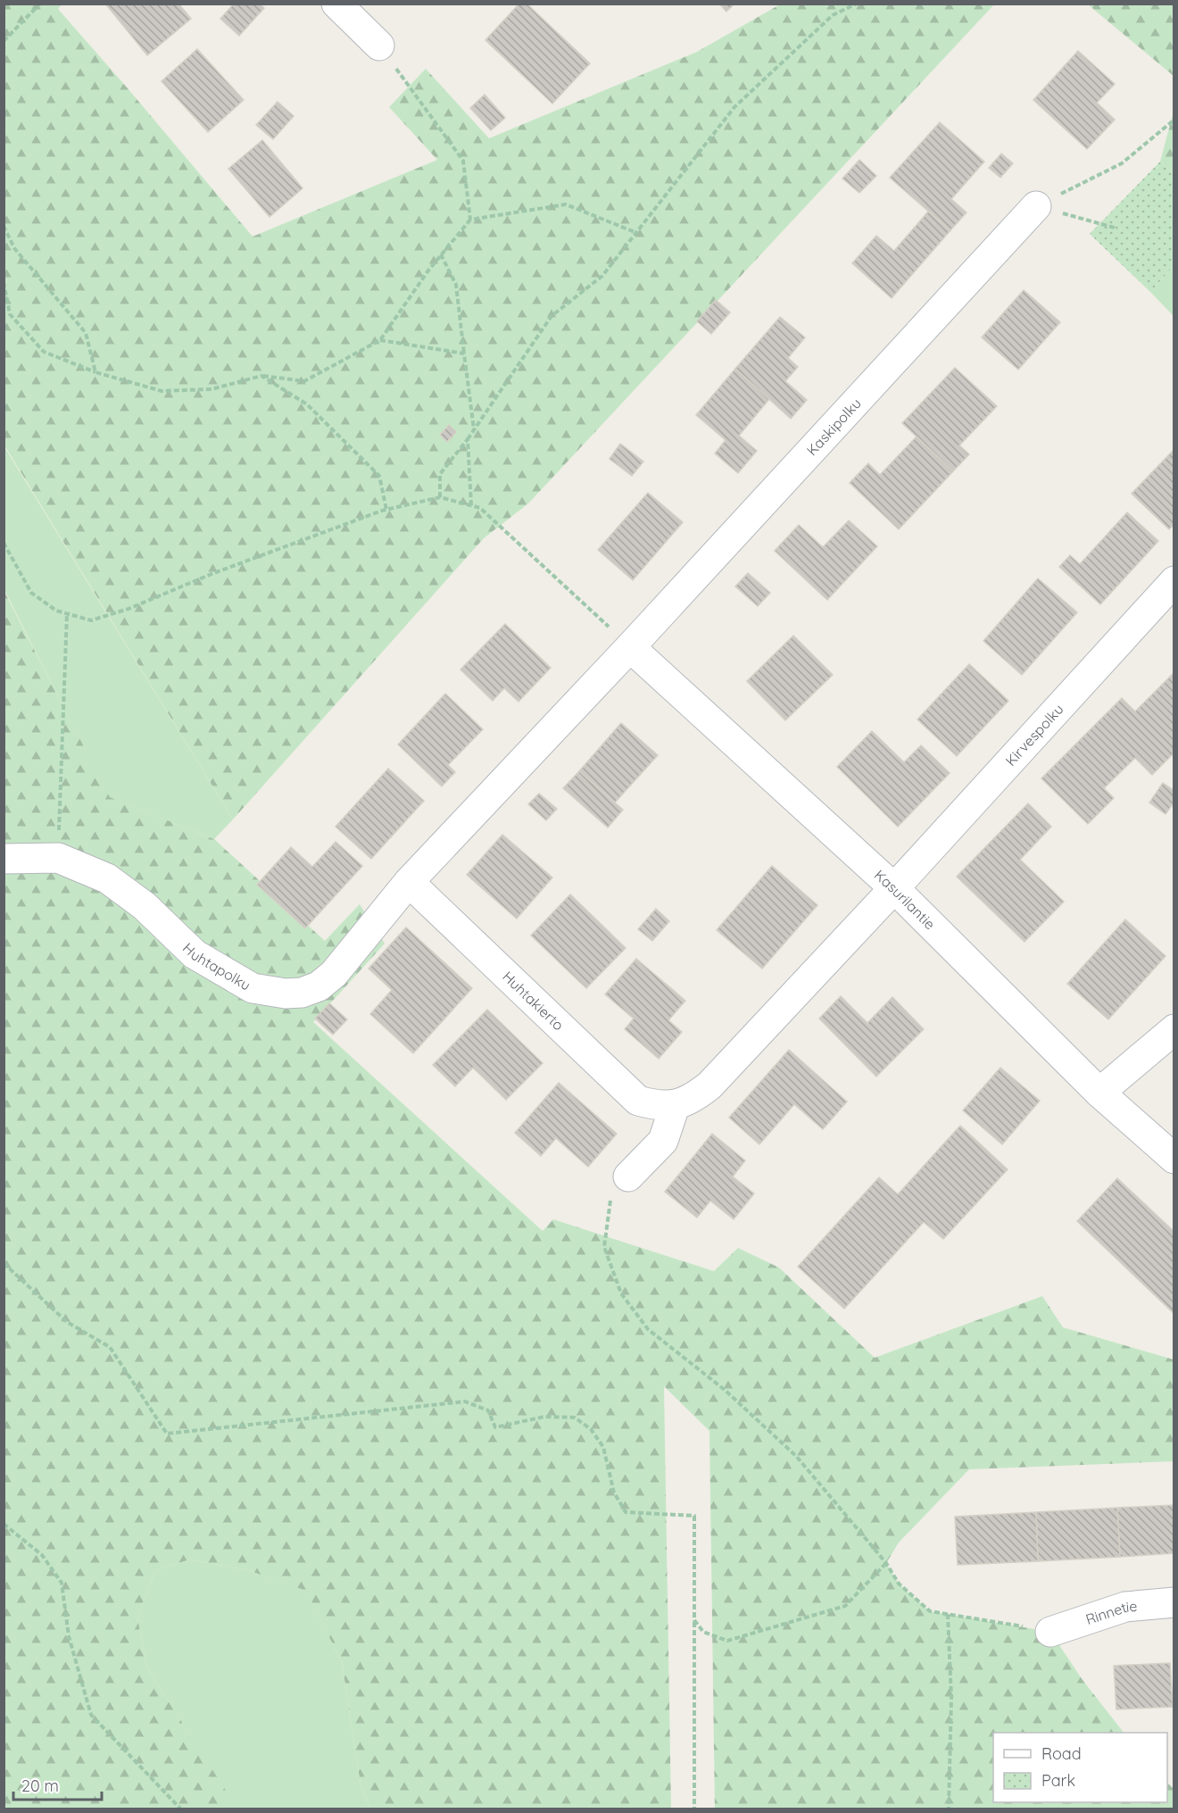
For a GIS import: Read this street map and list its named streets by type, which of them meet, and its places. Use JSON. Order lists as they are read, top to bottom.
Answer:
{
  "streets": {
    "street": [
      "Kaskipolku",
      "Kirvespolku",
      "Kasurilantie",
      "Huhtapolku",
      "Huhtakierto",
      "Rinnetie"
    ]
  },
  "crossings": [
    ["Kaskipolku", "Kasurilantie"],
    ["Kirvespolku", "Kasurilantie"],
    ["Huhtapolku", "Huhtakierto"]
  ],
  "legend": ["Road", "Park"],
  "scale_bar": "20 m"
}
